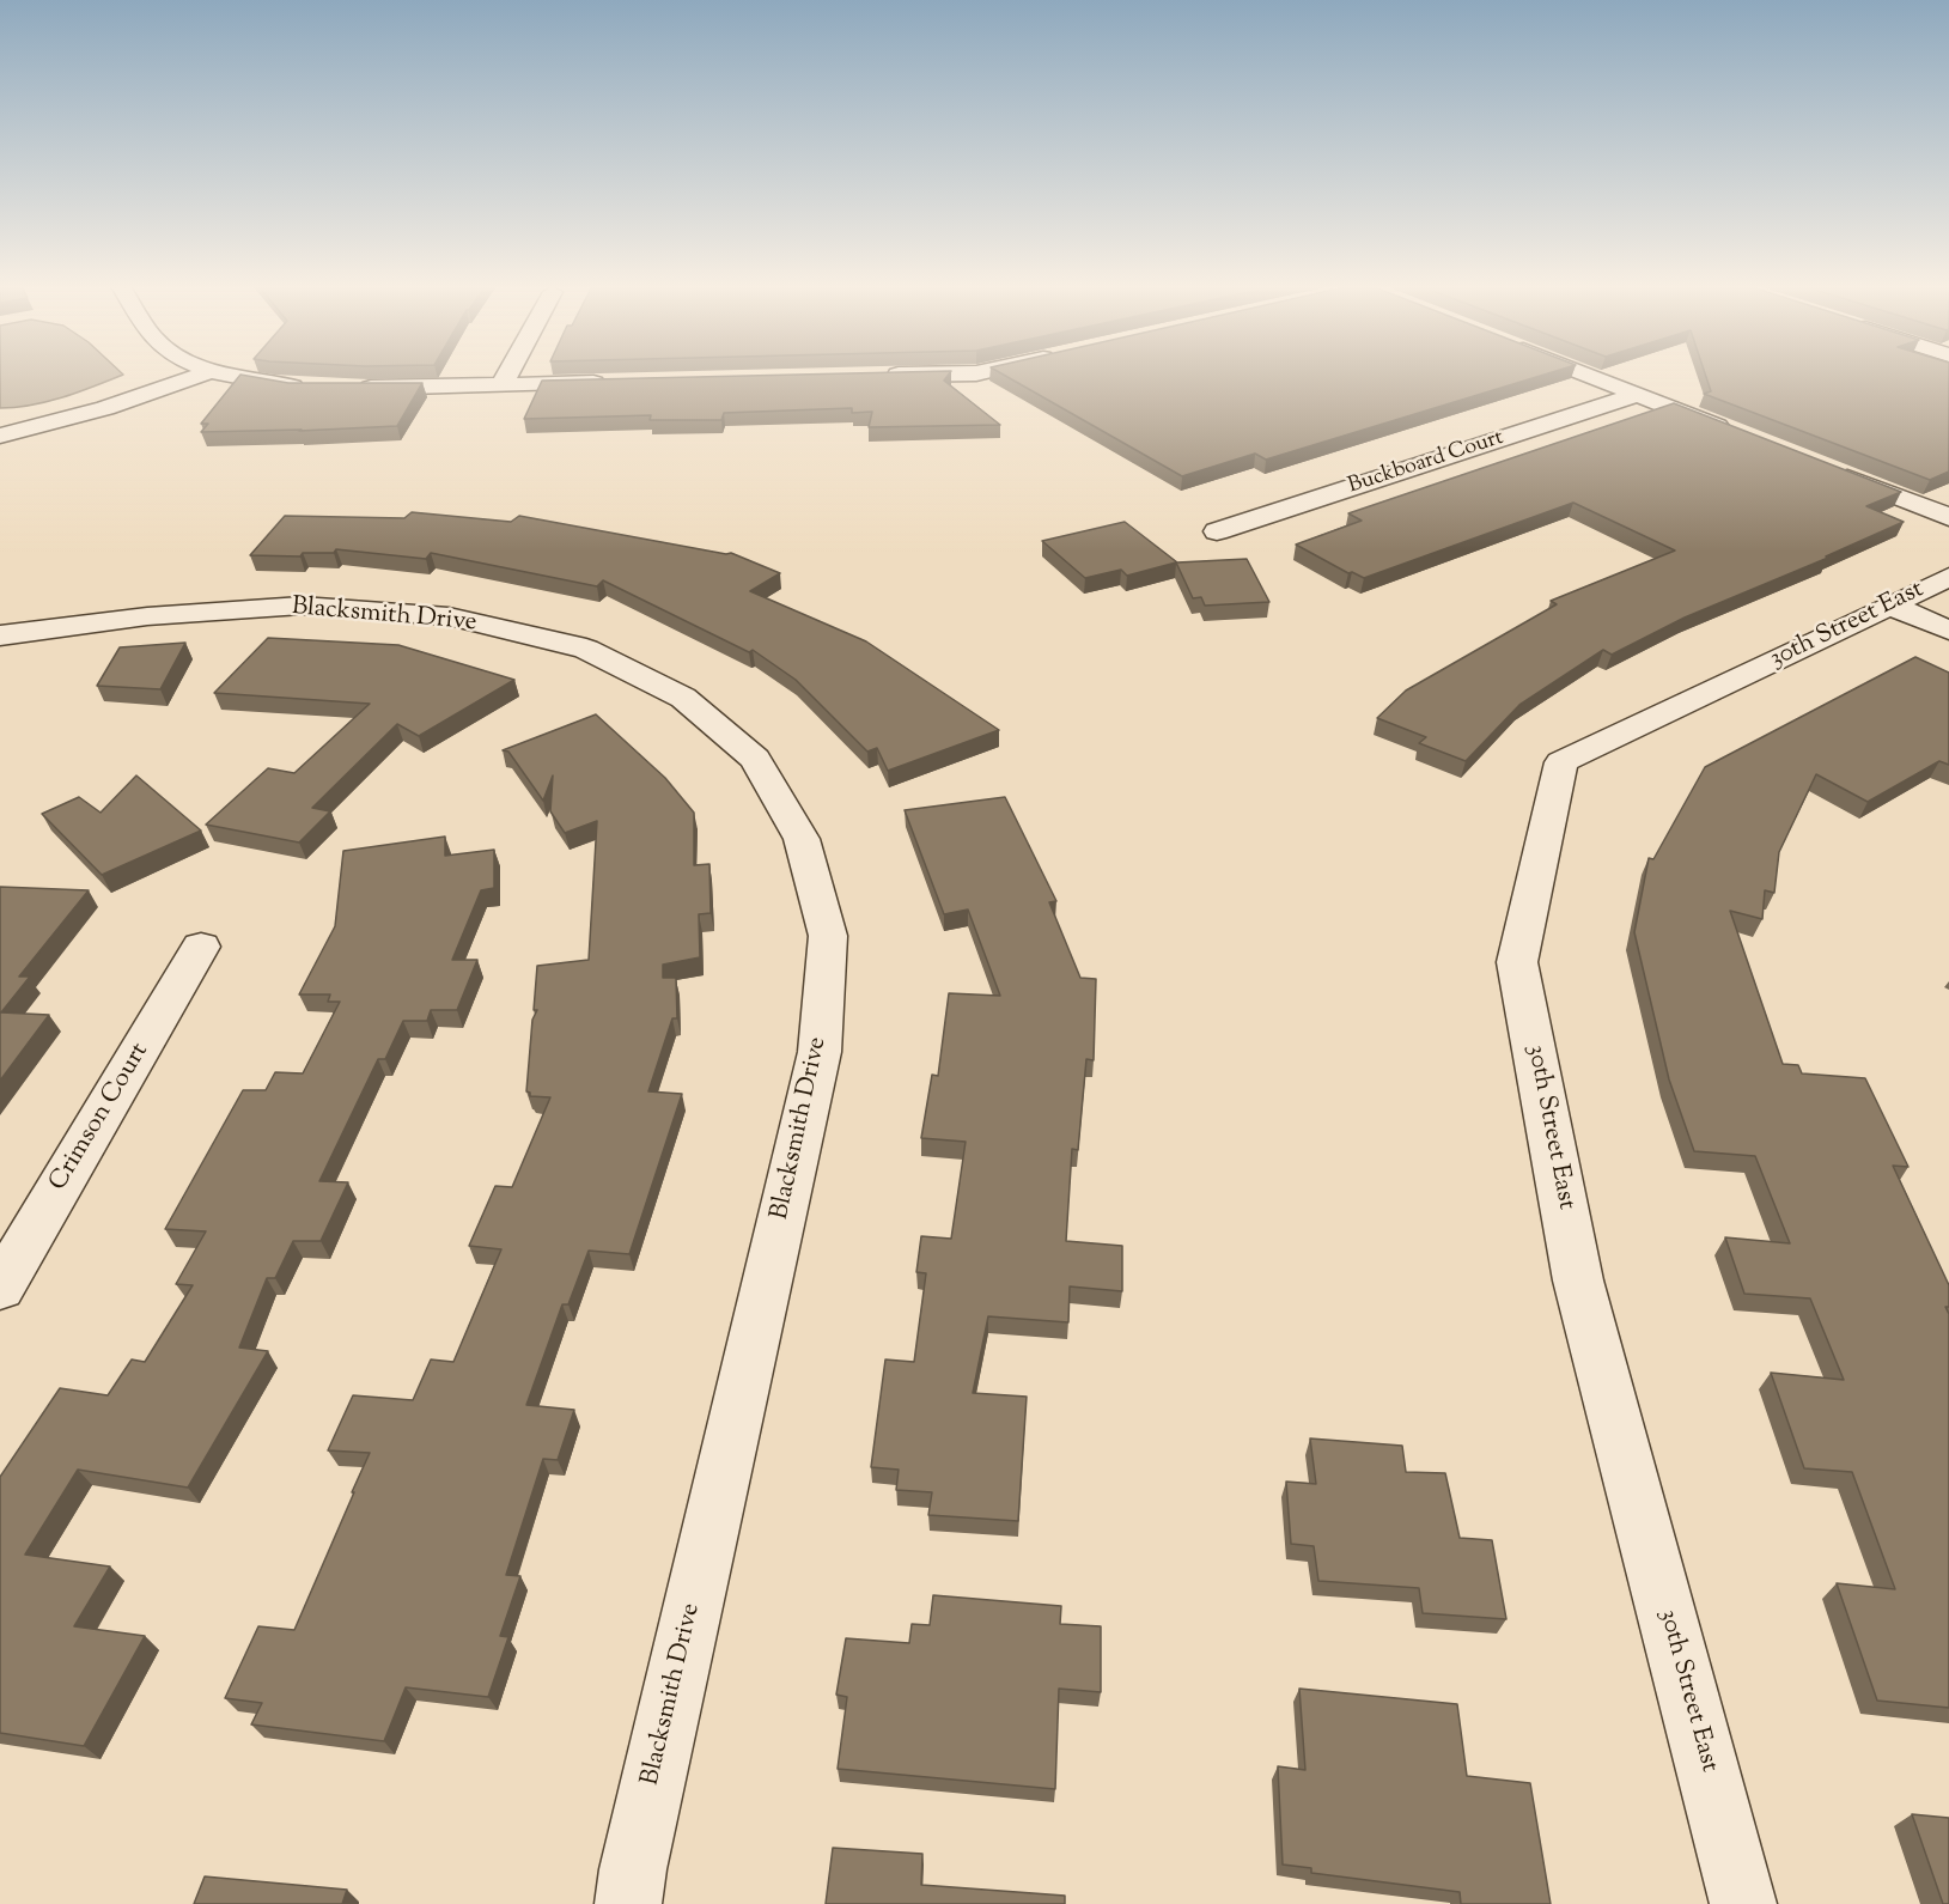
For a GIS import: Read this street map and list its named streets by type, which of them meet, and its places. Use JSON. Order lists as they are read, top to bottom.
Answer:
{
  "streets": {
    "street": [
      "Buckboard Court",
      "Blacksmith Drive",
      "30th Street East",
      "Crimson Court"
    ]
  }
}
